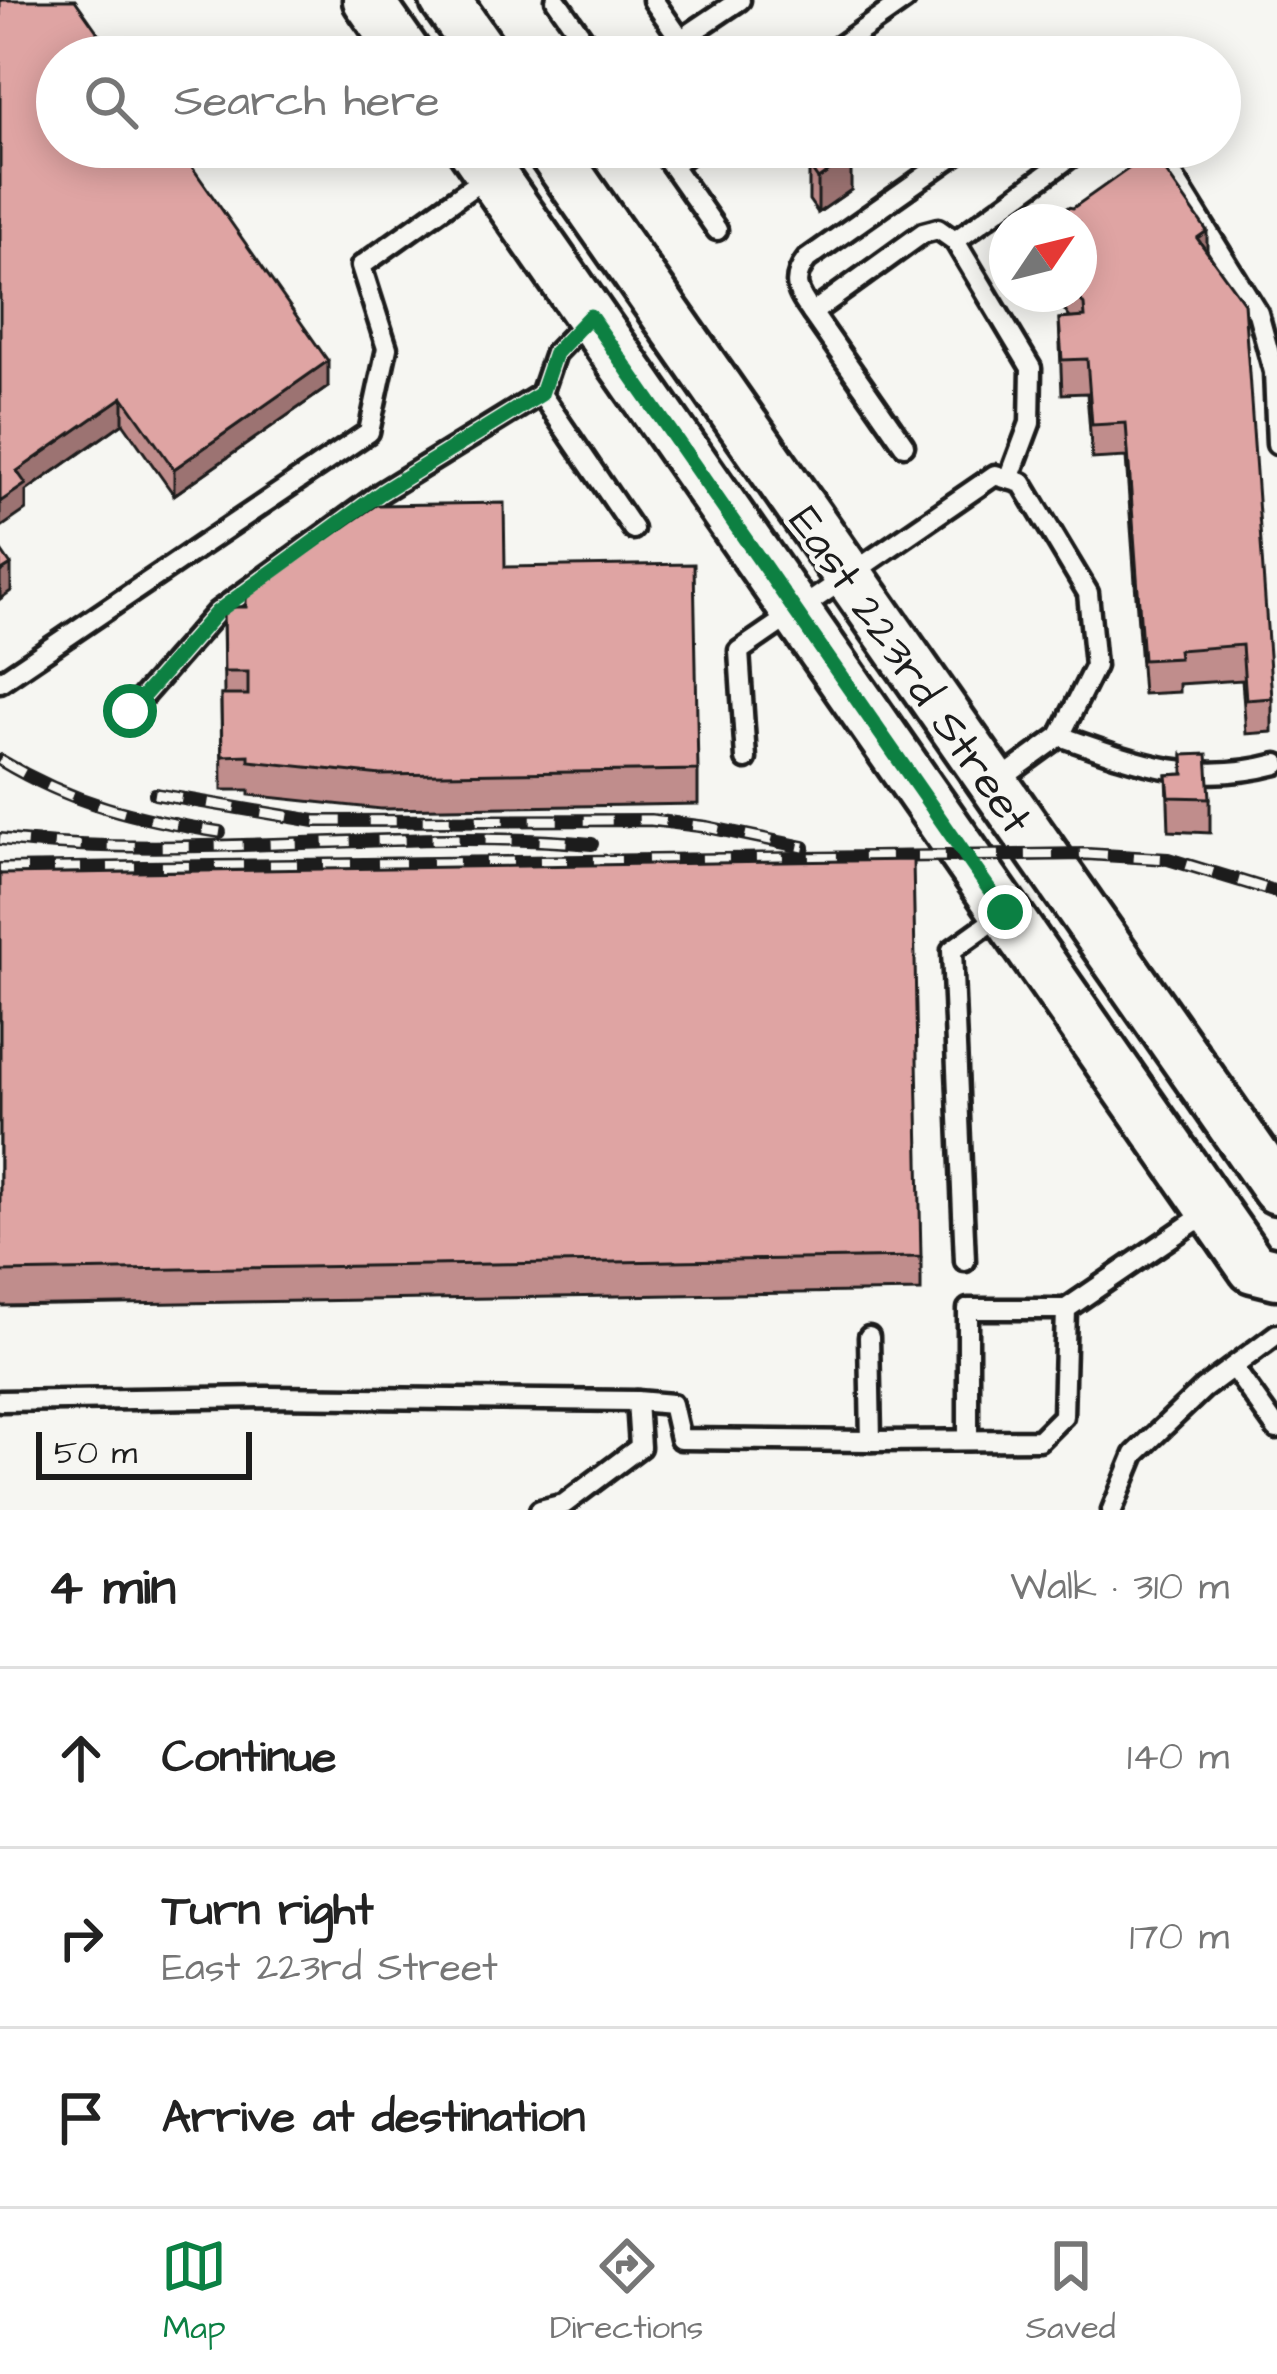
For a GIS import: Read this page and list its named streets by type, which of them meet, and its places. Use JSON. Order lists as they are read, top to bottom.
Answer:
{
  "streets": {
    "main road": ["East 223rd Street"]
  },
  "scale_bar": "50 m",
  "north": "top right",
  "page": {
    "search": "Search here",
    "scale": "50 m",
    "heading": ["4 min", "Walk · 310 m"],
    "list": [
      ["Continue", "140 m"],
      ["Turn right", "East 223rd Street", "170 m"],
      "Arrive at destination"
    ],
    "nav": ["Map", "Directions", "Saved"]
  }
}
